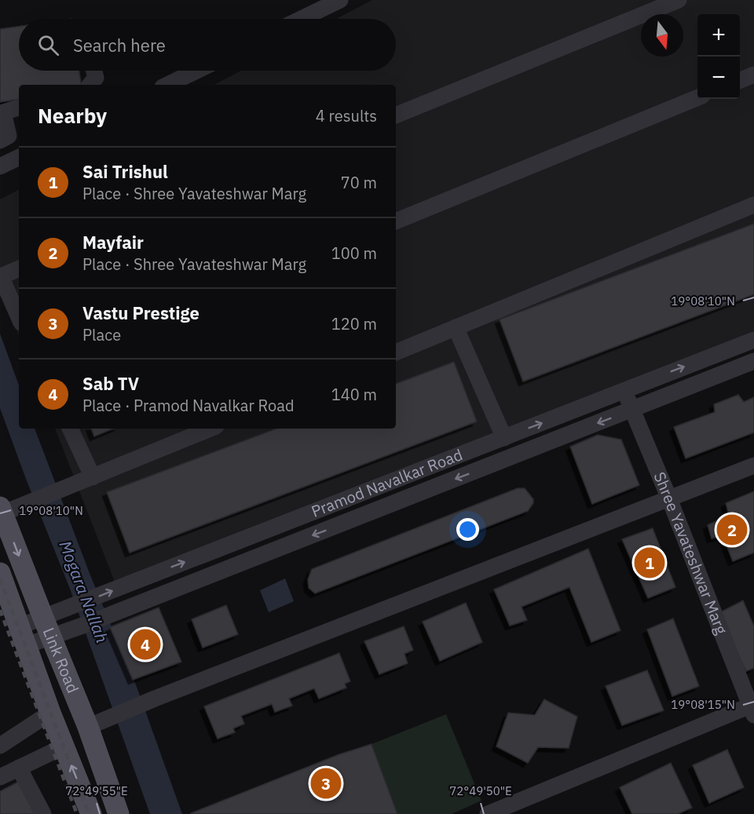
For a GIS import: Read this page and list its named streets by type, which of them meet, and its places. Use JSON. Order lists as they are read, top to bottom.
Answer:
{
  "streets": {
    "main road": ["Link Road"],
    "street": ["Pramod Navalkar Road", "Shree Yavateshwar Marg"]
  },
  "crossings": [
    ["Pramod Navalkar Road", "Shree Yavateshwar Marg"],
    ["Pramod Navalkar Road", "Link Road"]
  ],
  "water": ["Mogara Nallah"],
  "north": "bottom",
  "page": {
    "map_buttons": ["+", "−"],
    "search": "Search here",
    "heading": ["Nearby", "4 results"],
    "list": [
      {
        "mark": "1",
        "name": "Sai Trishul",
        "note": "Place · Shree Yavateshwar Marg",
        "value": "70 m"
      },
      {
        "mark": "2",
        "name": "Mayfair",
        "note": "Place · Shree Yavateshwar Marg",
        "value": "100 m"
      },
      {
        "mark": "3",
        "name": "Vastu Prestige",
        "note": "Place",
        "value": "120 m"
      },
      {
        "mark": "4",
        "name": "Sab TV",
        "note": "Place · Pramod Navalkar Road",
        "value": "140 m"
      }
    ],
    "pins": [
      "2",
      "1",
      "4",
      "3"
    ]
  },
  "coordinates": [
    "19°08'10\"N",
    "19°08'15\"N",
    "72°49'55\"E",
    "72°49'50\"E"
  ]
}
